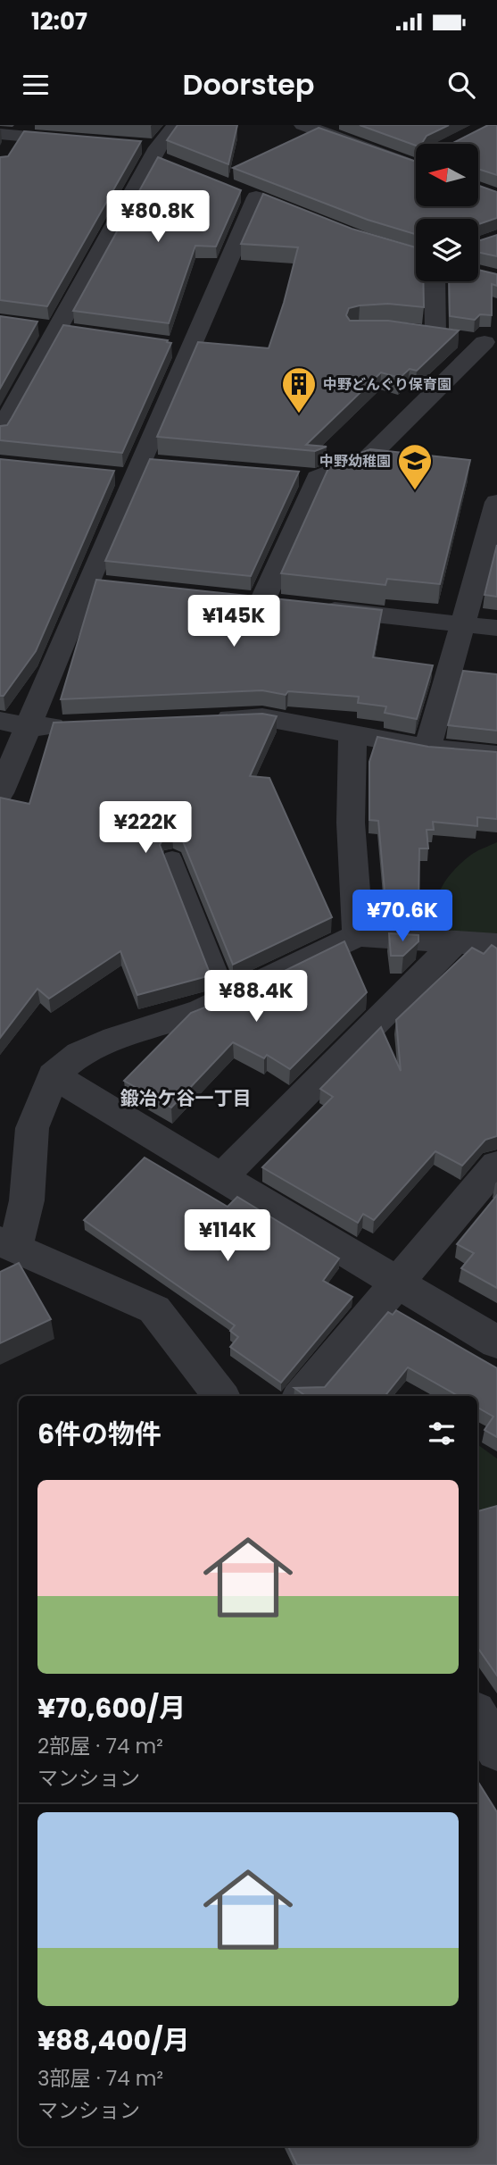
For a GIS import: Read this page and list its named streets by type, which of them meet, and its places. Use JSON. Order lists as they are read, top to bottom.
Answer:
{
  "districts": ["鍛冶ケ谷一丁目"],
  "places": {
    "building": ["中野どんぐり保育園"],
    "school or university": ["中野幼稚園"]
  },
  "north": "left",
  "page": {
    "status": "12:07",
    "header": "Doorstep",
    "price": [
      "¥80.8K",
      "¥145K",
      "¥222K",
      "¥70.6K",
      "¥88.4K",
      "¥114K"
    ],
    "heading": "6件の物件",
    "list": [
      {
        "name": "¥70,600/月",
        "note": "2部屋 · 74 m² · マンション"
      },
      {
        "name": "¥88,400/月",
        "note": "3部屋 · 74 m² · マンション"
      }
    ]
  }
}
